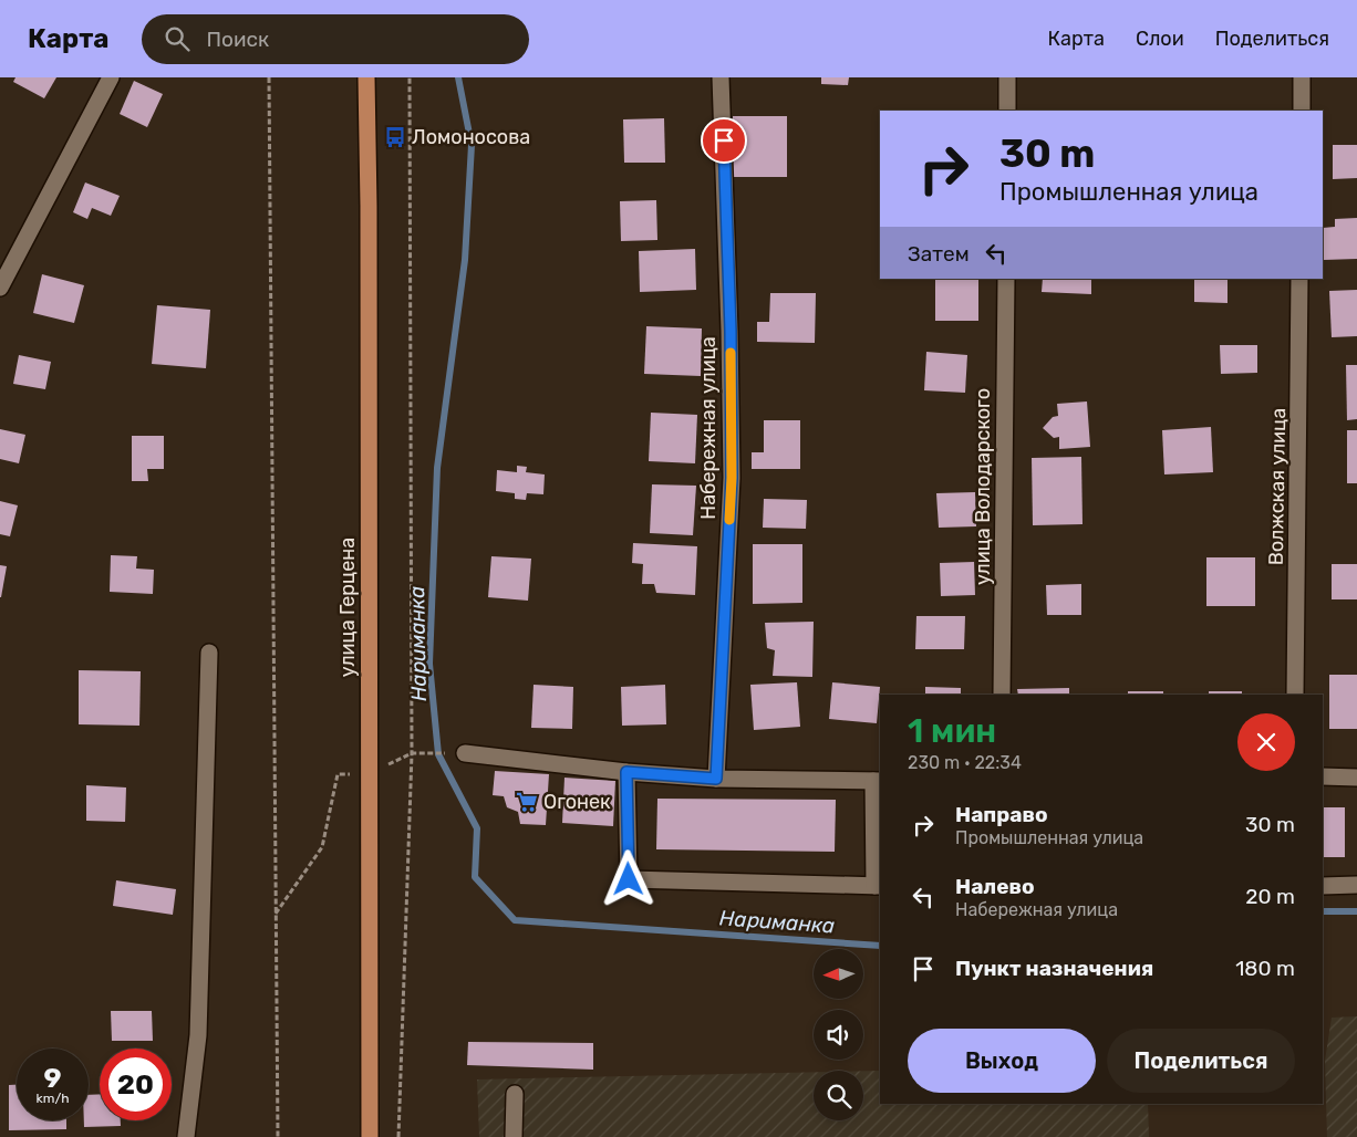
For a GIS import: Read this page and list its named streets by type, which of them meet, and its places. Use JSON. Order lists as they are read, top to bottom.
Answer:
{
  "streets": {
    "main road": ["улица Герцена"],
    "street": ["Набережная улица", "улица Володарского", "Волжская улица"]
  },
  "water": ["Нариманка"],
  "places": {
    "bus stop": ["Ломоносова"],
    "supermarket": ["Огонек"]
  },
  "north": "left",
  "page": {
    "header": "Карта",
    "search": "Поиск",
    "nav": ["Карта", "Слои", "Поделиться"],
    "turn": ["30 m", "Промышленная улица"],
    "then": "Затем",
    "heading": ["1 мин", "230 m · 22:34"],
    "list": [
      {
        "name": "Направо",
        "note": "Промышленная улица",
        "value": "30 m"
      },
      {
        "name": "Налево",
        "note": "Набережная улица",
        "value": "20 m"
      },
      {
        "name": "Пункт назначения",
        "value": "180 m"
      }
    ],
    "buttons": ["Выход", "Поделиться"],
    "speed": "9 km/h",
    "limit": "20"
  }
}
